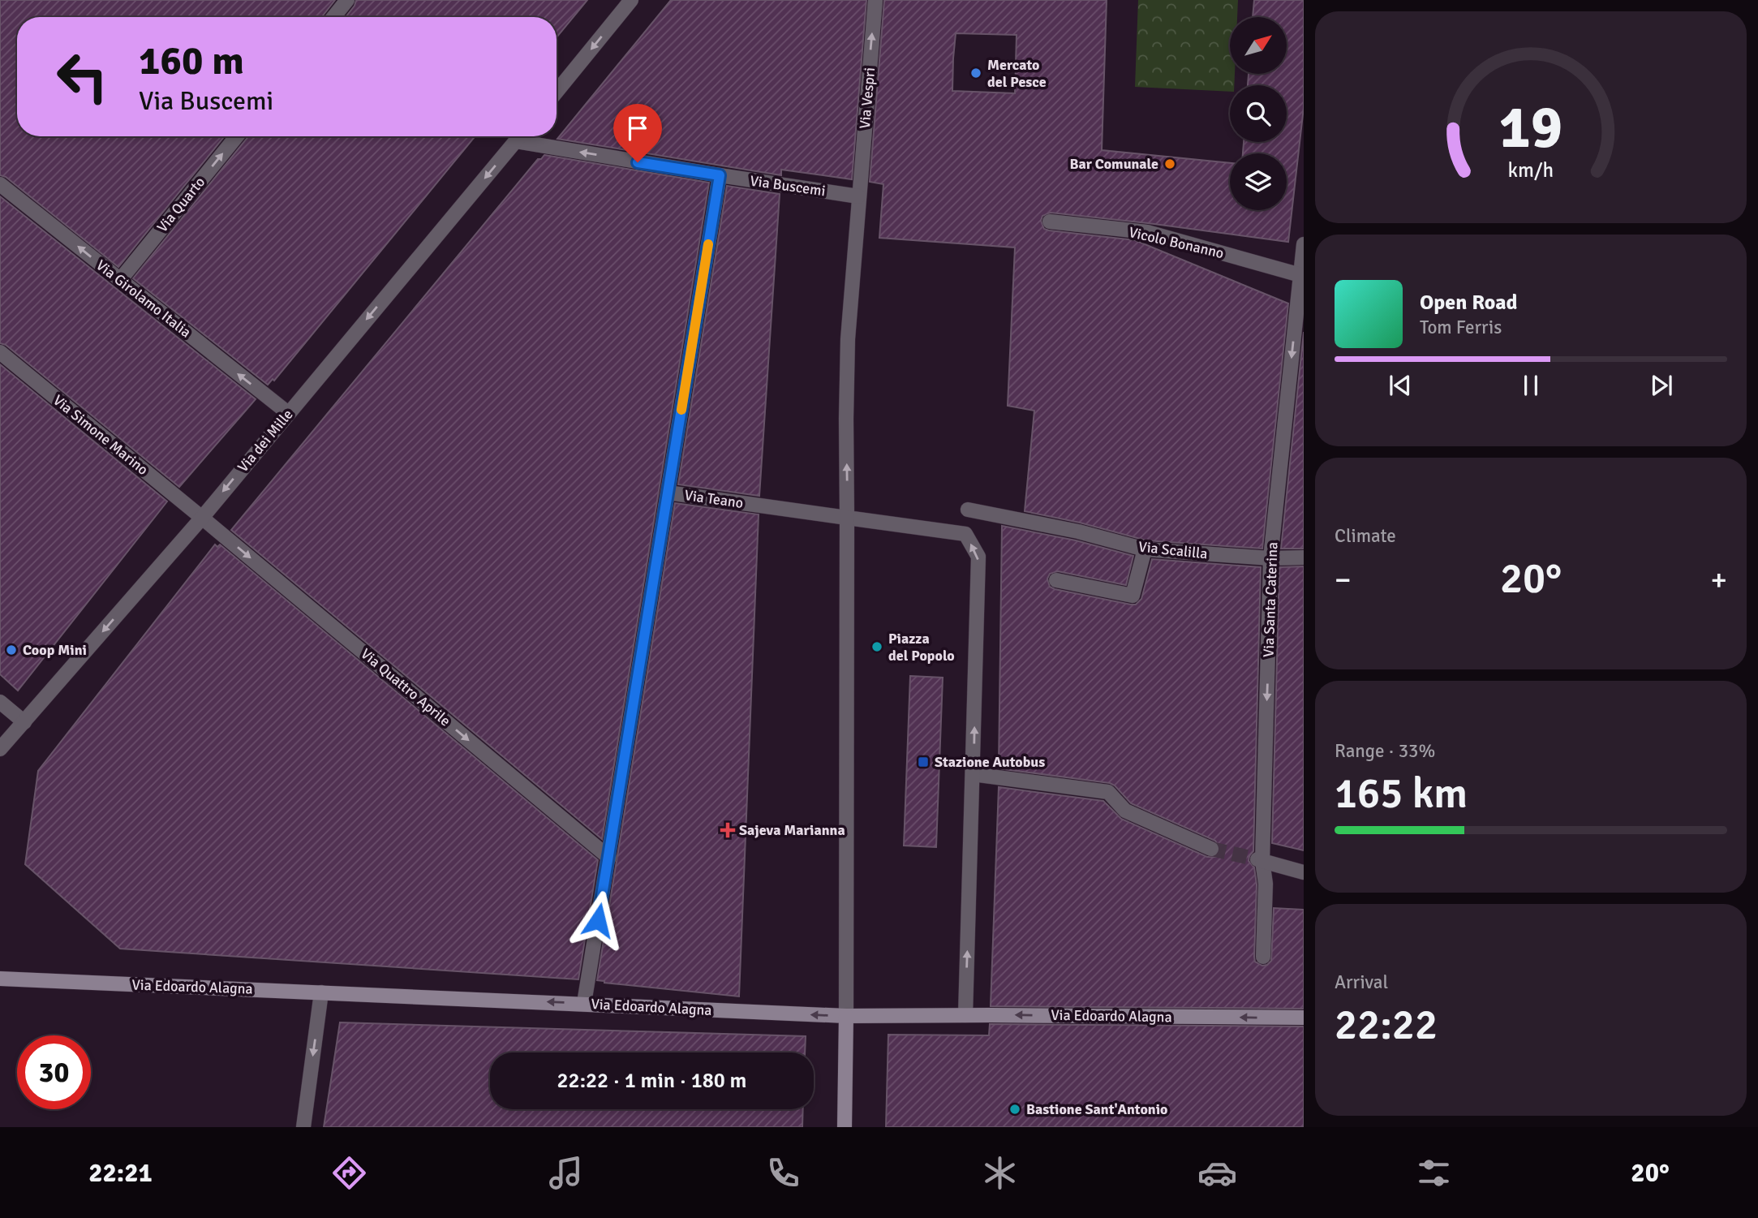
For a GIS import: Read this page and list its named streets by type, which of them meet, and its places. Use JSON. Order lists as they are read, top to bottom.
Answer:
{
  "streets": {
    "main road": ["Via Edoardo Alagna"],
    "street": [
      "Via Vespri",
      "Via Buscemi",
      "Via Quarto",
      "Vicolo Bonanno",
      "Via Girolamo Italia",
      "Via Simone Marino",
      "Via dei Mille",
      "Via Teano",
      "Via Scalilla",
      "Via Santa Caterina",
      "Via Quattro Aprile"
    ]
  },
  "crossings": [
    ["Via Vespri", "Via Buscemi"],
    ["Via Vespri", "Via Teano"],
    ["Via Vespri", "Via Edoardo Alagna"],
    ["Via Buscemi", "Via dei Mille"],
    ["Via Quarto", "Via Girolamo Italia"],
    ["Vicolo Bonanno", "Via Santa Caterina"],
    ["Via Girolamo Italia", "Via dei Mille"],
    ["Via Simone Marino", "Via dei Mille"],
    ["Via Simone Marino", "Via Quattro Aprile"],
    ["Via dei Mille", "Via Quattro Aprile"],
    ["Via Scalilla", "Via Santa Caterina"]
  ],
  "one_way": [
    "Via Vespri",
    "Via Buscemi",
    "Via Quarto",
    "Via Girolamo Italia",
    "Via dei Mille",
    "Via Santa Caterina",
    "Via Quattro Aprile",
    "Via Edoardo Alagna"
  ],
  "places": {
    "other": [
      "Mercato del Pesce",
      "Bar Comunale",
      "Piazza del Popolo",
      "Coop Mini",
      "Bastione Sant'Antonio"
    ],
    "transit": ["Stazione Autobus"],
    "health": ["Sajeva Marianna"]
  },
  "north": "top right",
  "page": {
    "turn": ["160 m", "Via Buscemi"],
    "song": ["Open Road", "Tom Ferris"],
    "tile": [
      "Climate",
      ["Range · 33%", "165 km"],
      ["Arrival", "22:22"]
    ],
    "heat": ["−", "20°", "+"],
    "limit": "30",
    "trip": "22:22 · 1 min · 180 m",
    "tabs": ["22:21", "20°"],
    "gauge": ["19", "km/h"]
  }
}
